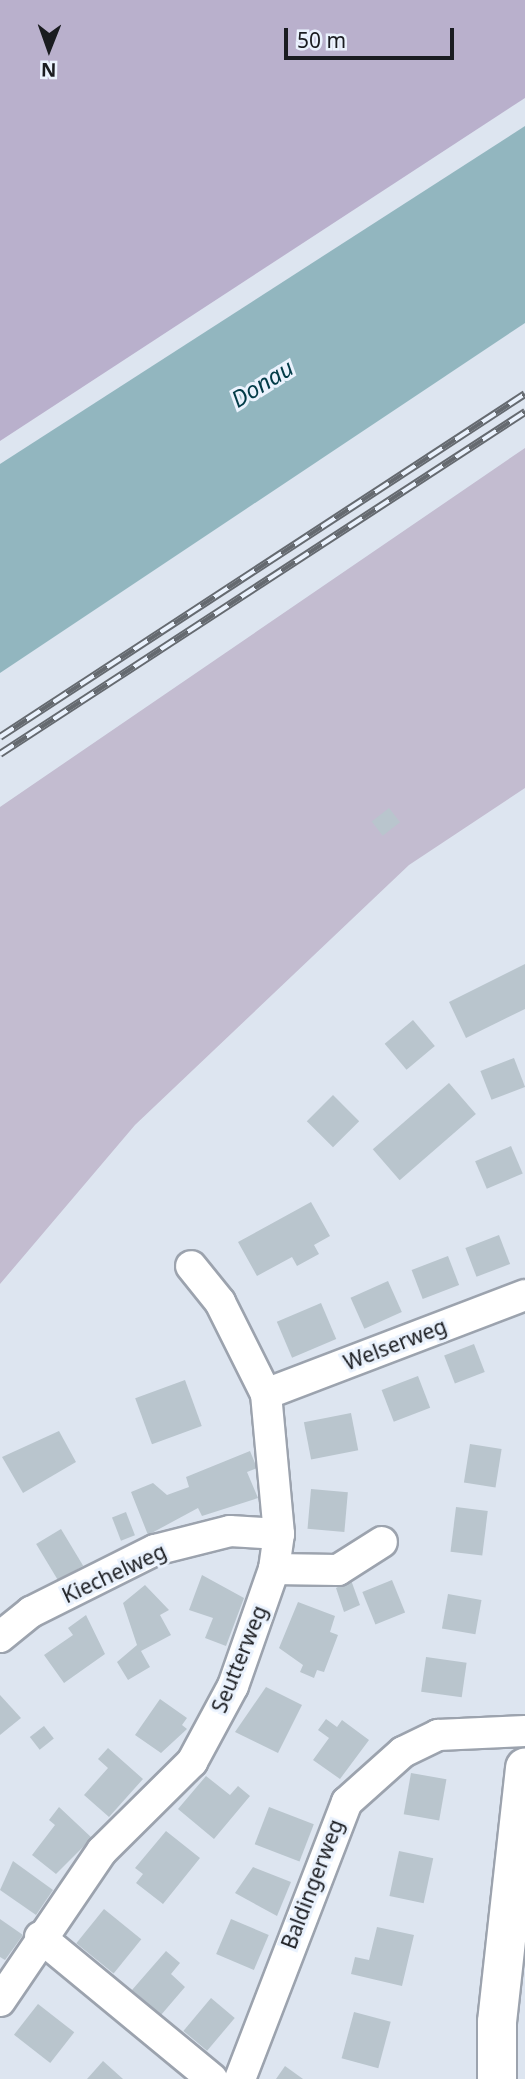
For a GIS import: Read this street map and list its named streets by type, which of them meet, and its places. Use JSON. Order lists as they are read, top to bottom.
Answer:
{
  "streets": {
    "street": [
      "Welserweg",
      "Kiechelweg",
      "Seutterweg",
      "Baldingerweg"
    ]
  },
  "crossings": [
    ["Welserweg", "Seutterweg"],
    ["Kiechelweg", "Seutterweg"]
  ],
  "water": ["Donau"],
  "scale_bar": "50 m",
  "north": "bottom"
}
